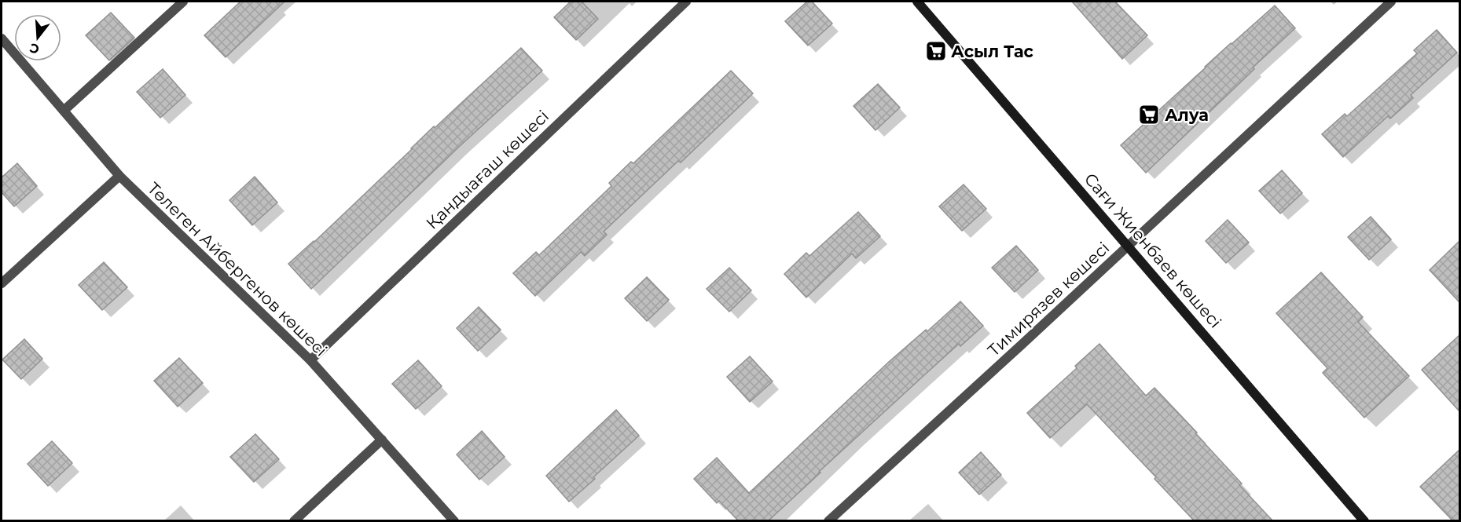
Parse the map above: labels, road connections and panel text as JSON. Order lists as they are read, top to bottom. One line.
{"streets":{"main road":["Сағи Жиенбаев көшесі"],"street":["Қандыағаш көшесі","Төлеген Айбергенов көшесі","Тимирязев көшесі"]},"crossings":[["Қандыағаш көшесі","Төлеген Айбергенов көшесі"],["Сағи Жиенбаев көшесі","Тимирязев көшесі"]],"places":{"supermarket":["Асыл Тас","Алуа"]},"north":"bottom"}
